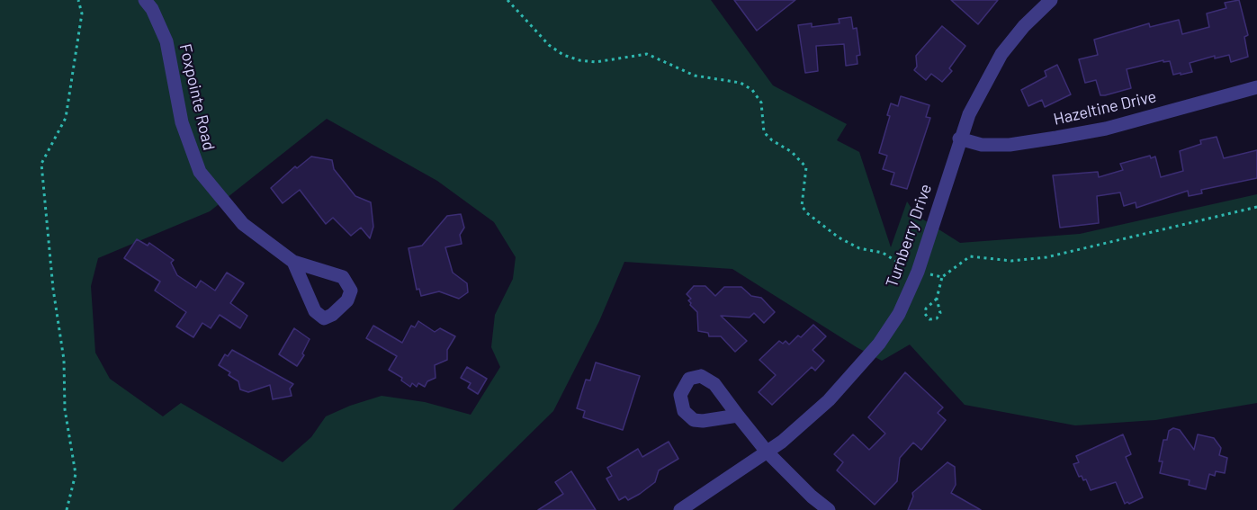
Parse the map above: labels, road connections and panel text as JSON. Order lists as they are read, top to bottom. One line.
{"streets":{"street":["Foxpointe Road","Hazeltine Drive","Turnberry Drive"]},"crossings":[["Hazeltine Drive","Turnberry Drive"]]}
